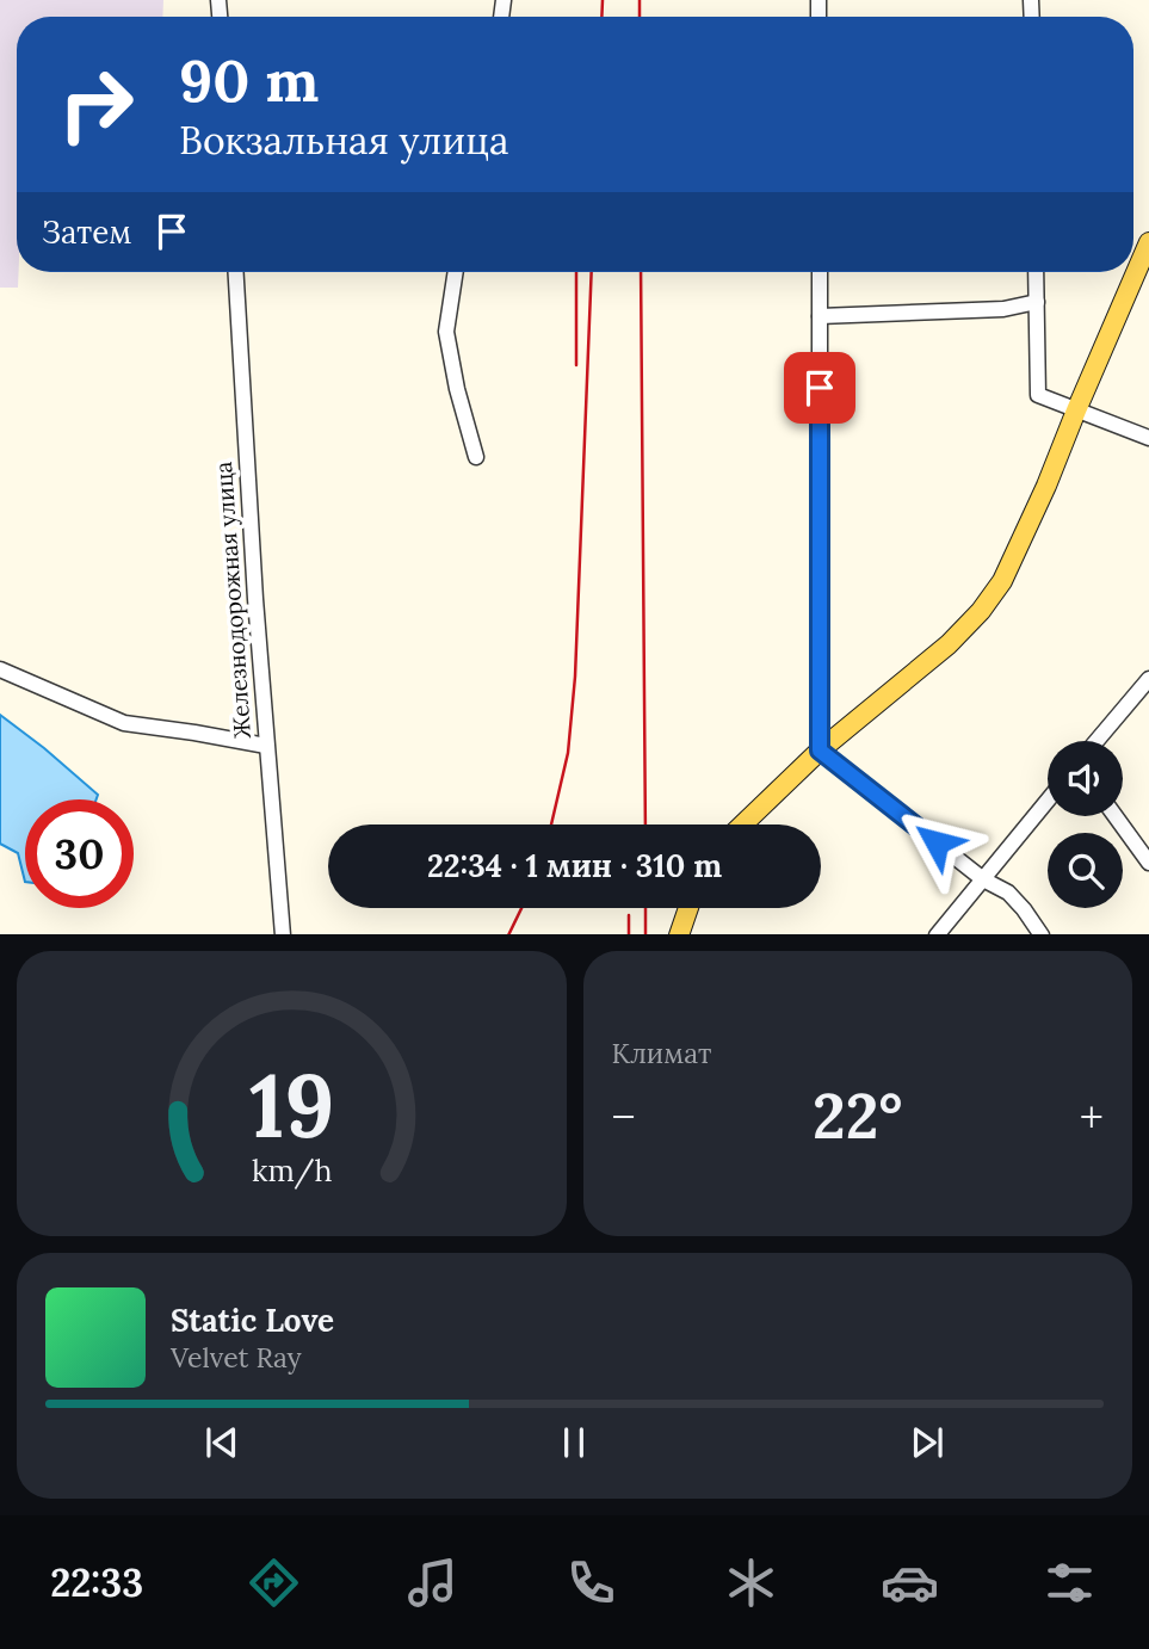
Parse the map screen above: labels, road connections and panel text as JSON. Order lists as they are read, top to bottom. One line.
{"streets":{"street":["Железнодорожная улица"]},"page":{"turn":["90 m","Вокзальная улица"],"then":"Затем","limit":"30","trip":"22:34 · 1 мин · 310 m","tile":"Климат","heat":["−","22°","+"],"song":["Static Love","Velvet Ray"],"tabs":"22:33","gauge":["19","km/h"]}}
